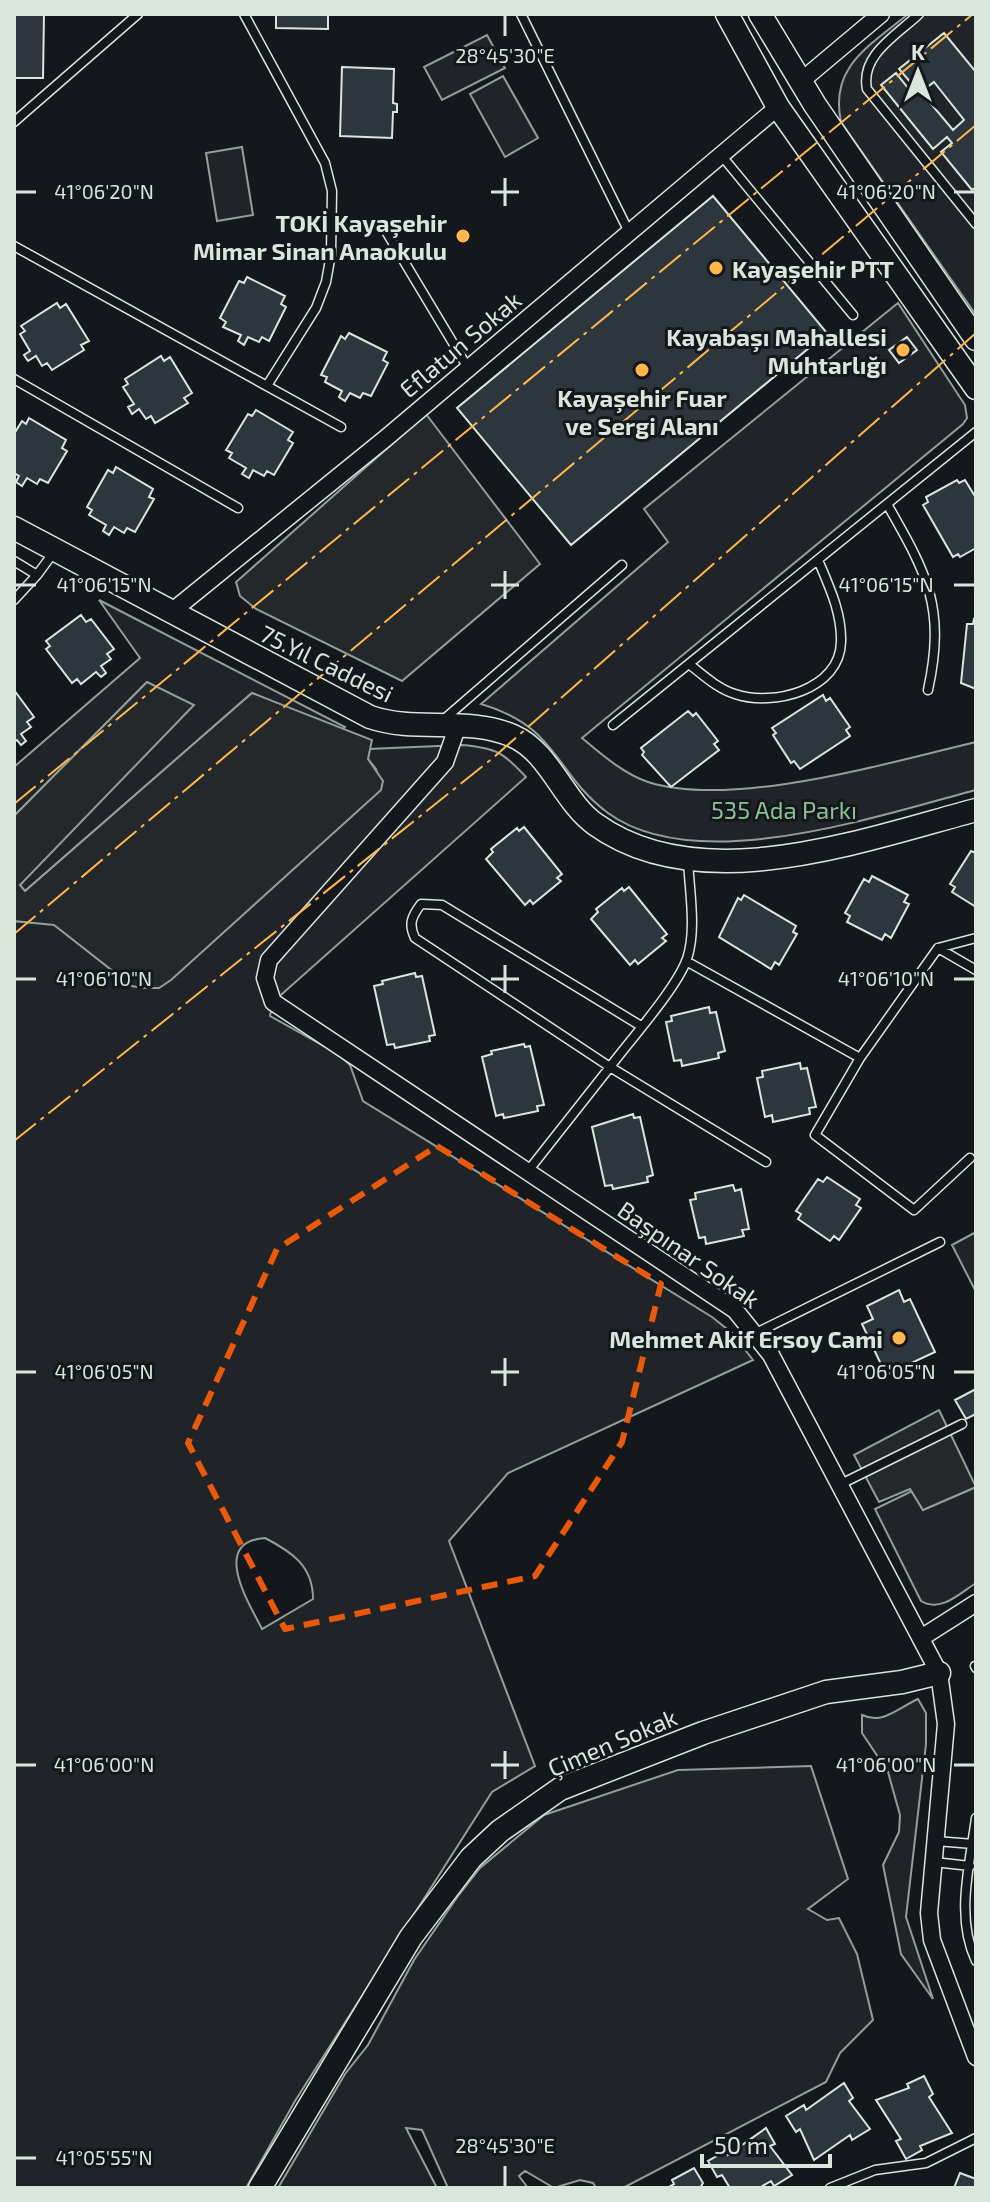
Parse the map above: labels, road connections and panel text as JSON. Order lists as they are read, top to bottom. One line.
{"streets":{"street":["Eflatun Sokak","75.Yıl Caddesi","Başpınar Sokak","Çimen Sokak"]},"crossings":[["Eflatun Sokak","75.Yıl Caddesi"],["75.Yıl Caddesi","Başpınar Sokak"],["Başpınar Sokak","Çimen Sokak"]],"parks":["535 Ada Parkı"],"places":["TOKİ Kayaşehir Mimar Sinan Anaokulu","Kayaşehir PTT","Kayabaşı Mahallesi Muhtarlığı","Kayaşehir Fuar ve Sergi Alanı","Mehmet Akif Ersoy Cami"],"scale_bar":"50 m","north":"top","coordinates":["28°45'30\"E","41°06'20\"N","41°06'15\"N","41°06'10\"N","41°06'05\"N","41°06'00\"N","41°05'55\"N"]}
